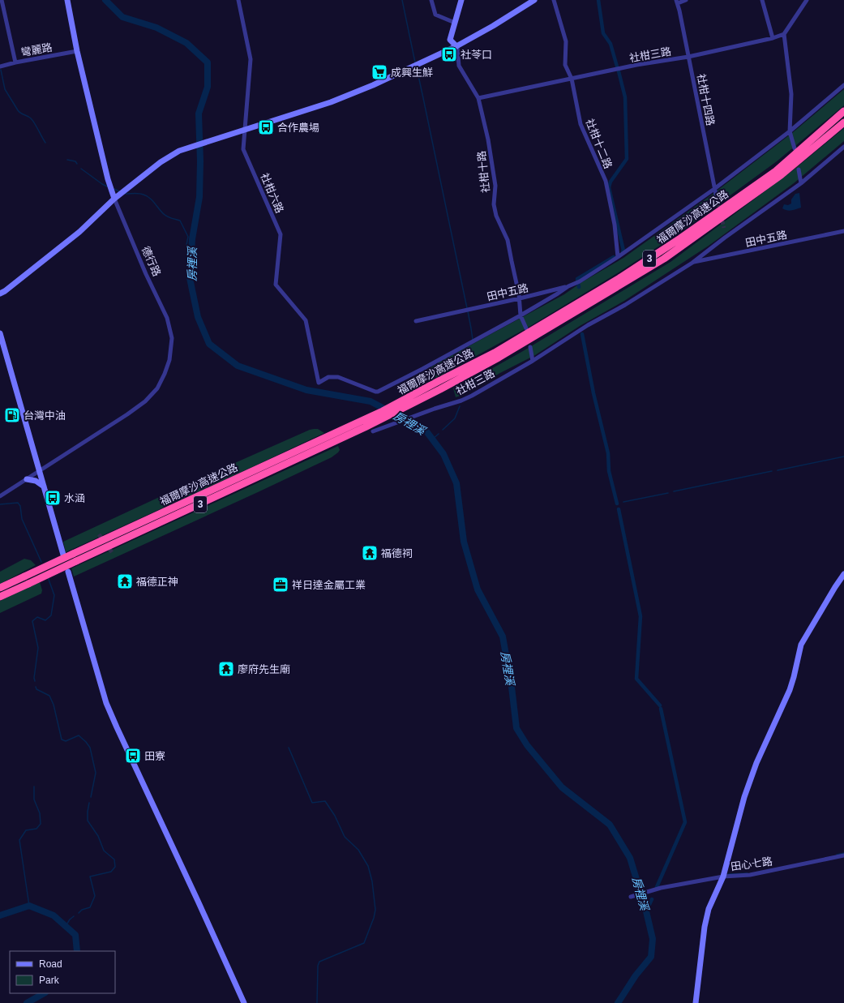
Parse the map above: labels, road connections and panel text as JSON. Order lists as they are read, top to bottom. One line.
{"streets":{"highway":["福爾摩沙高速公路","3"],"main road":["德行路"],"street":["彎麗路","社柑三路","社柑十四路","社柑十二路","社柑十路","社柑六路","田中五路","田心七路"]},"crossings":[["彎麗路","德行路"],["社柑三路","社柑十四路"],["社柑三路","社柑十二路"],["社柑三路","社柑十路"],["社柑三路","田中五路"],["社柑十路","社柑六路"],["社柑十路","田中五路"]],"water":["房裡溪"],"places":{"bus stop":["社苓口","合作農場","水涵","田寮"],"supermarket":["成興生鮮"],"fuel station":["台灣中油"],"temple":["福德祠","福德正神","廖府先生廟"],"office":["祥日達金屬工業"]},"legend":["Road","Park"]}
